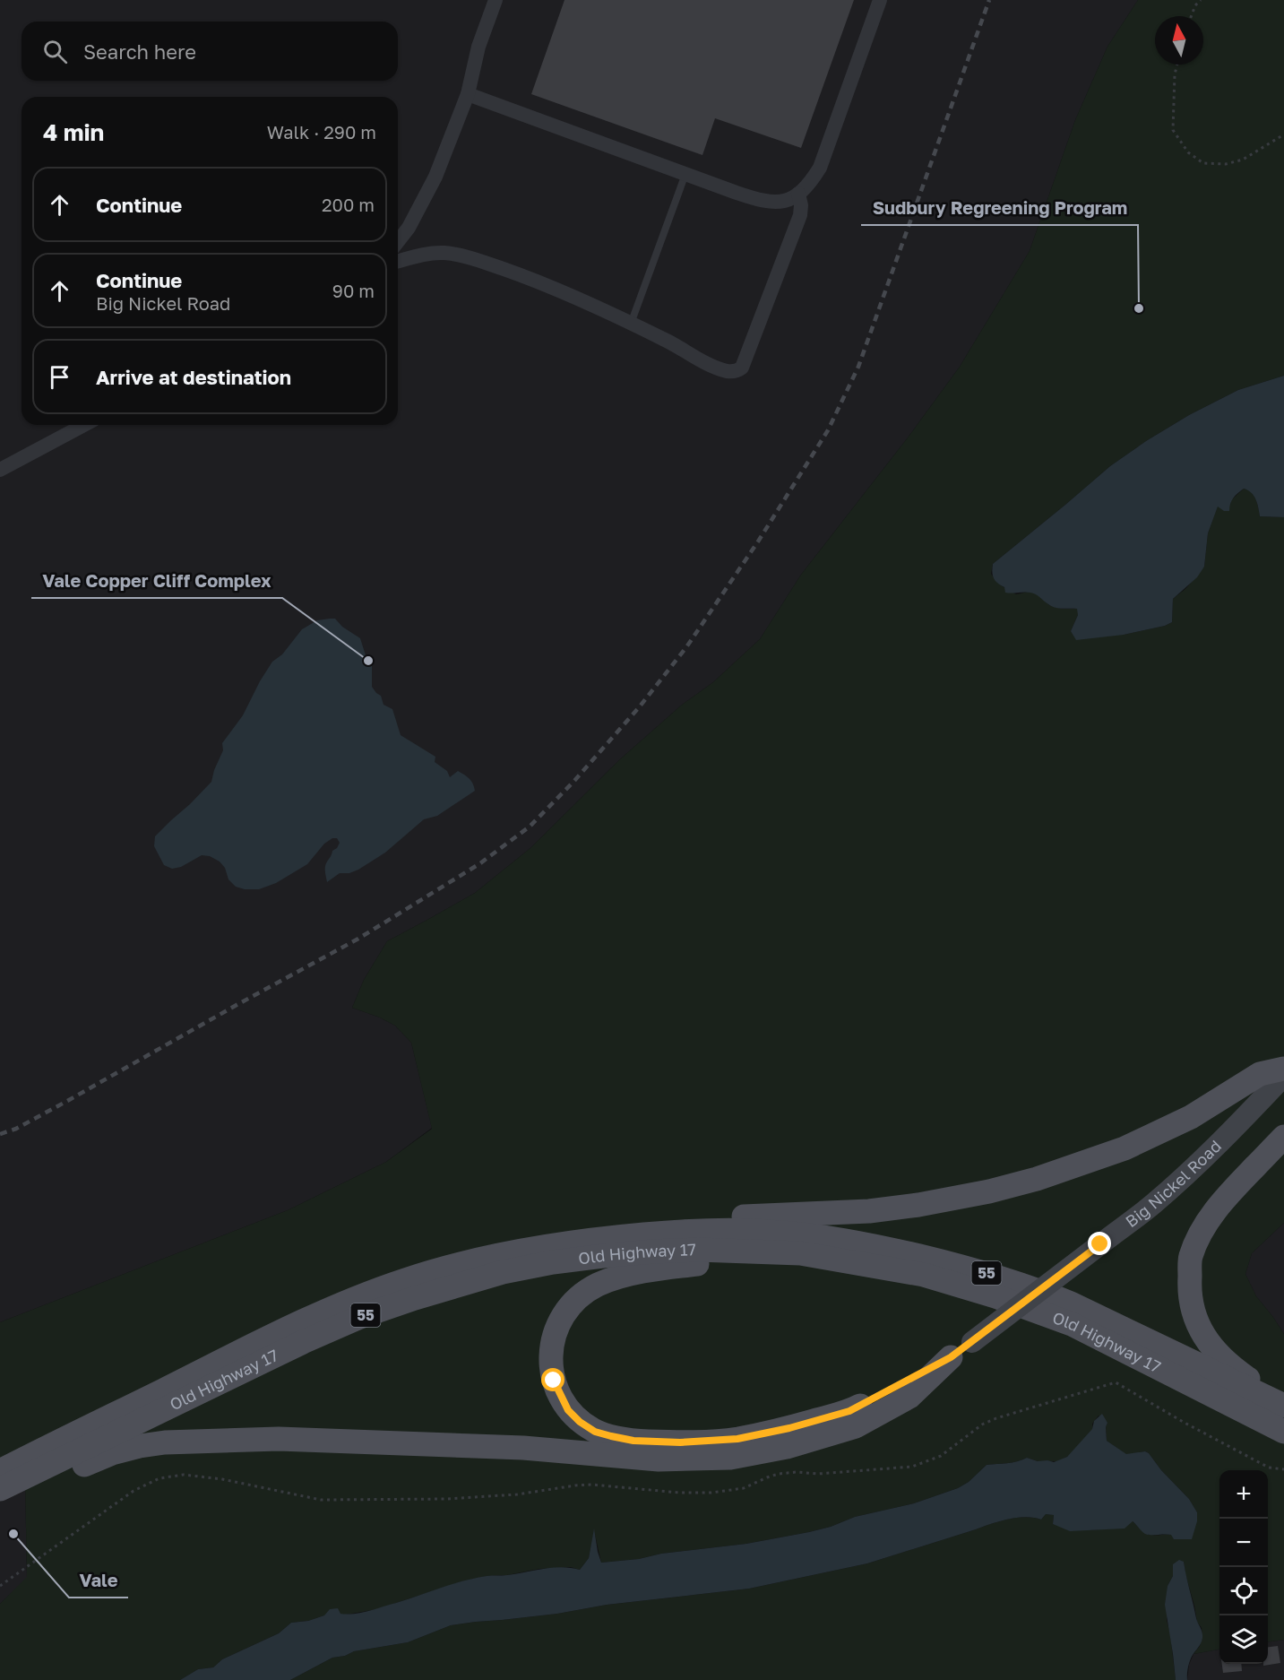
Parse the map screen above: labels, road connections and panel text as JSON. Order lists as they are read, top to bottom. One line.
{"streets":{"main road":["Big Nickel Road","Old Highway 17","55"]},"places":["Sudbury Regreening Program","Vale Copper Cliff Complex","Vale"],"north":"top","page":{"search":"Search here","heading":["4 min","Walk · 290 m"],"list":[["Continue","200 m"],["Continue","Big Nickel Road","90 m"],"Arrive at destination"],"map_buttons":["+","−"]}}
